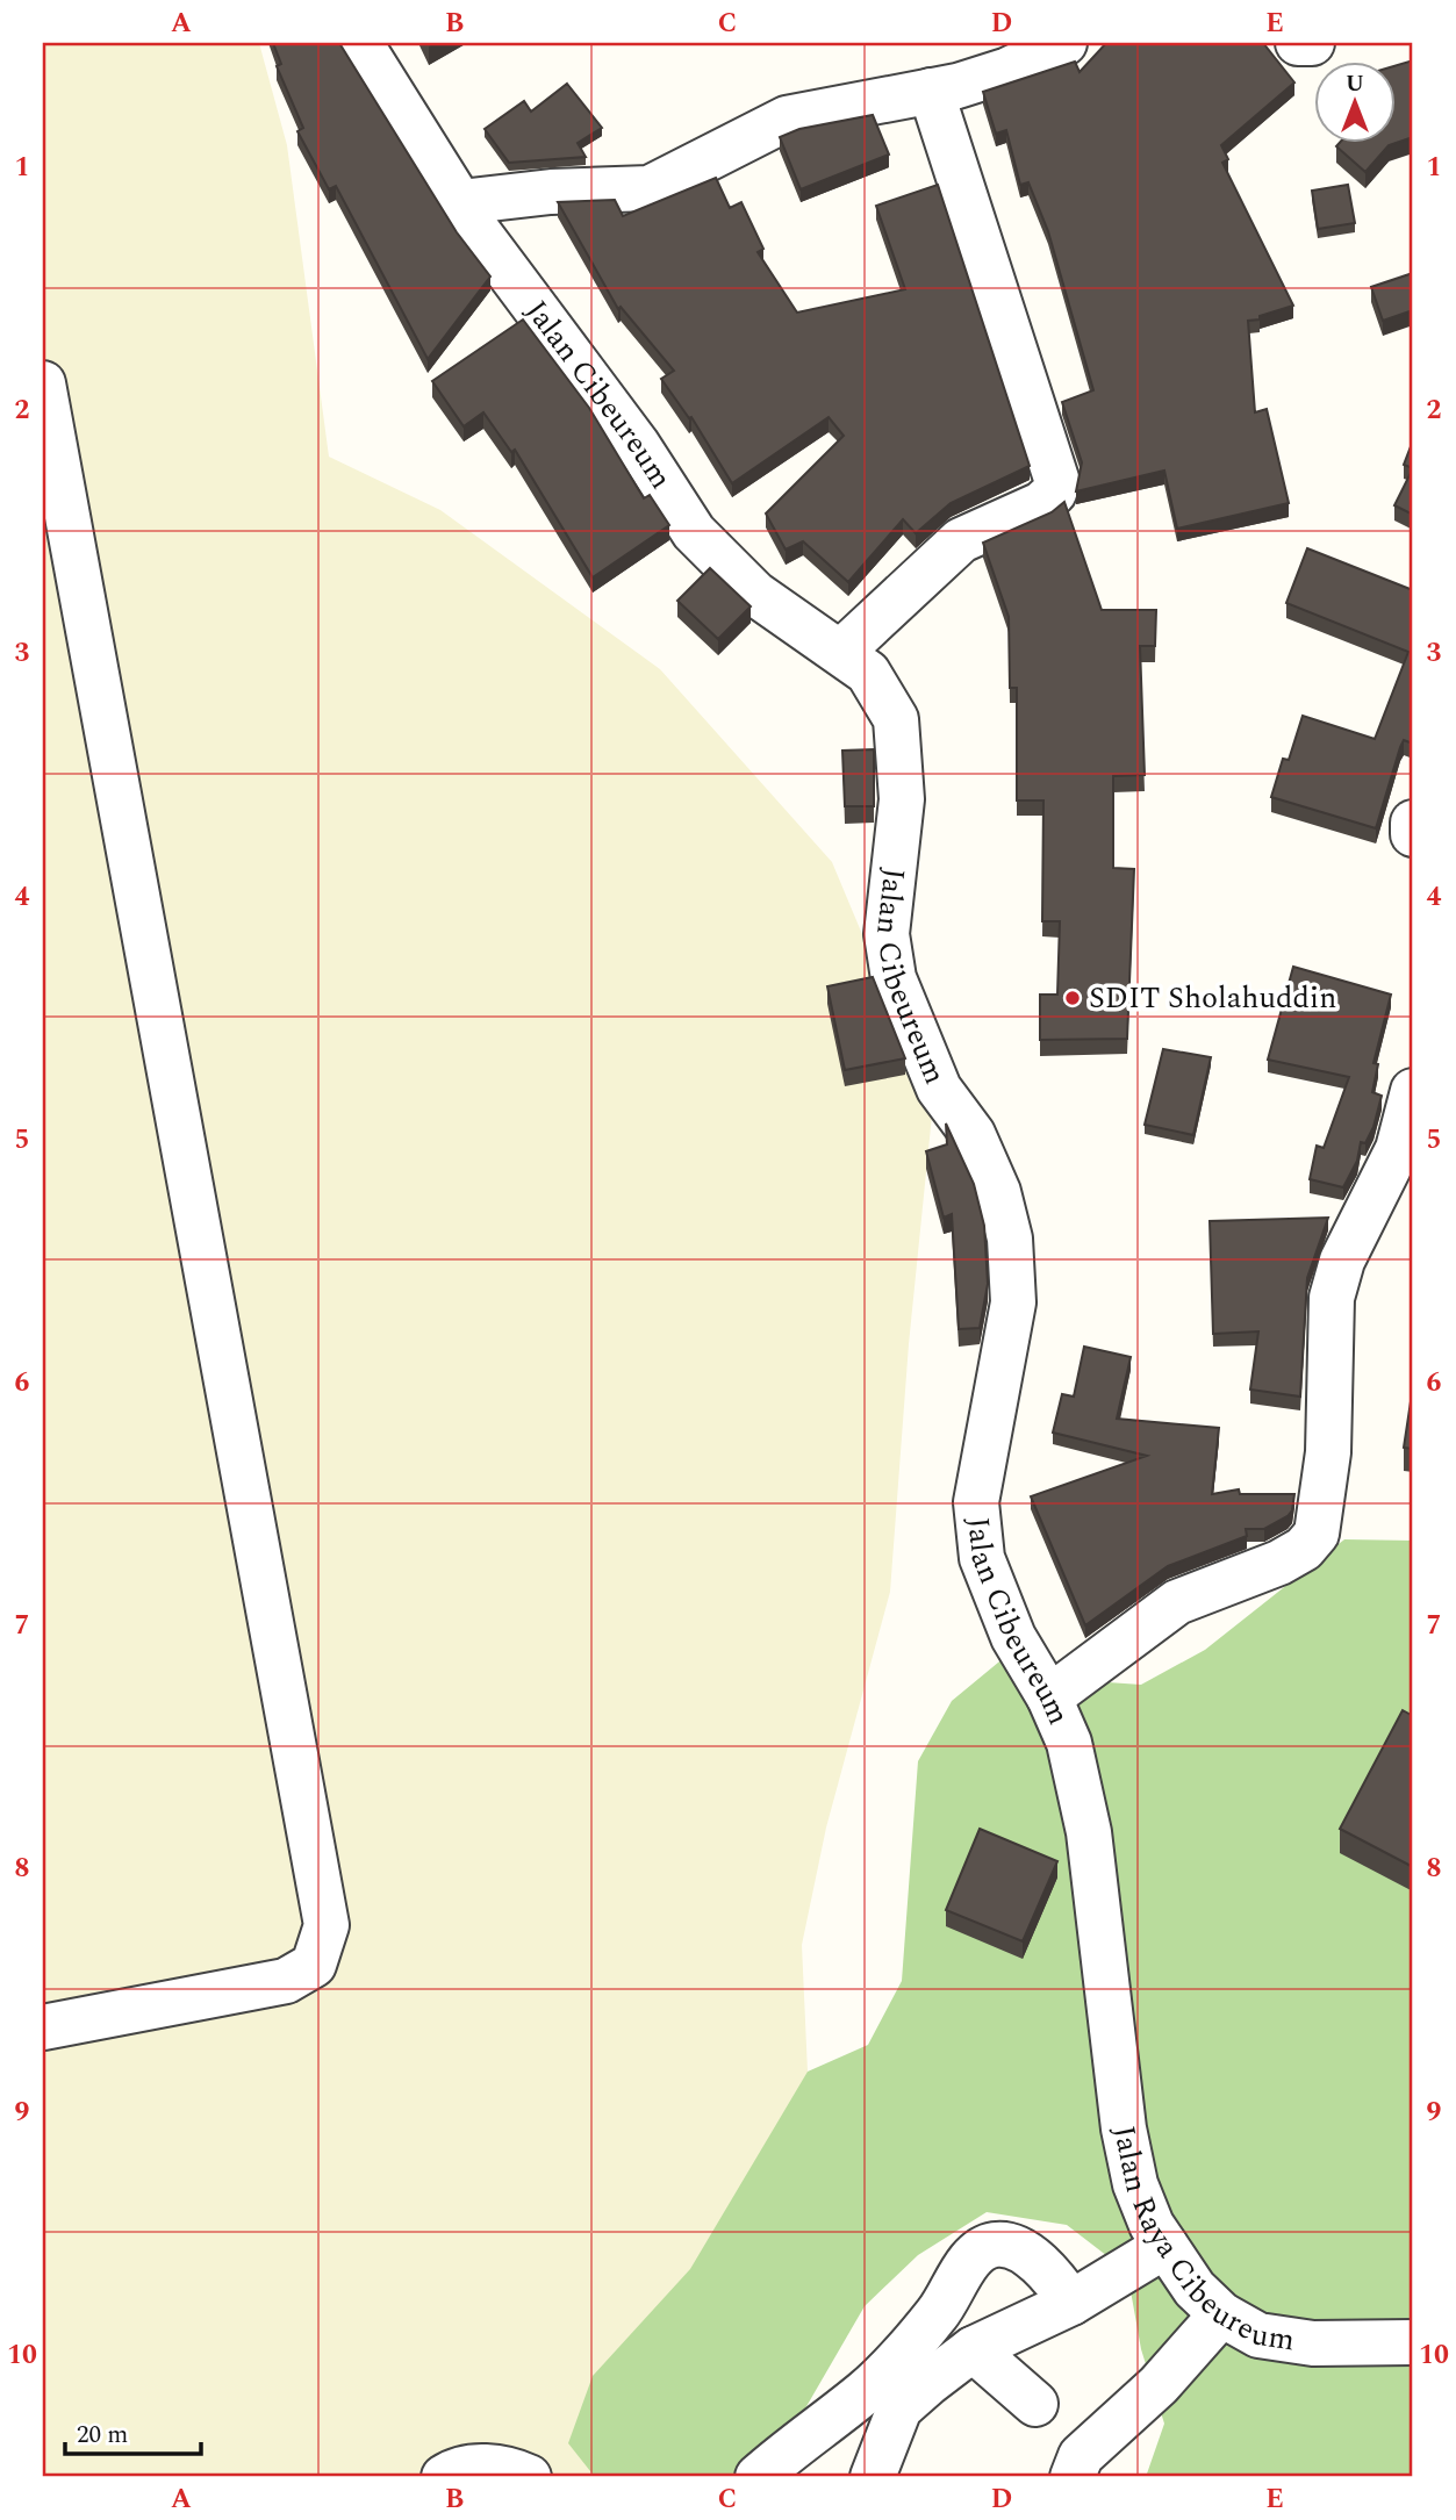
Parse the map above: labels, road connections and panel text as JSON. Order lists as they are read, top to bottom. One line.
{"streets":{"street":["Jalan Cibeureum","Jalan Raya Cibeureum"]},"crossings":[["Jalan Cibeureum","Jalan Raya Cibeureum"]],"places":["SDIT Sholahuddin"],"scale_bar":"20 m","north":"top","grid":{"columns":["A","B","C","D","E"],"rows":["1","2","3","4","5","6","7","8","9","10"]}}
